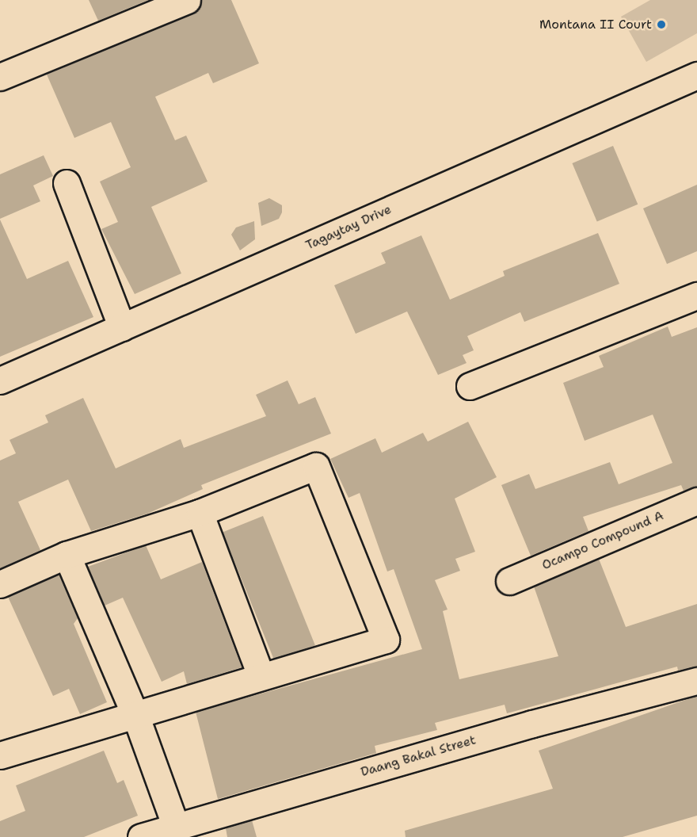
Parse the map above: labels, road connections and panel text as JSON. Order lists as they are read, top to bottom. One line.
{"streets":{"street":["Tagaytay Drive","Ocampo Compound A","Daang Bakal Street"]},"places":["Montana II Court"]}
